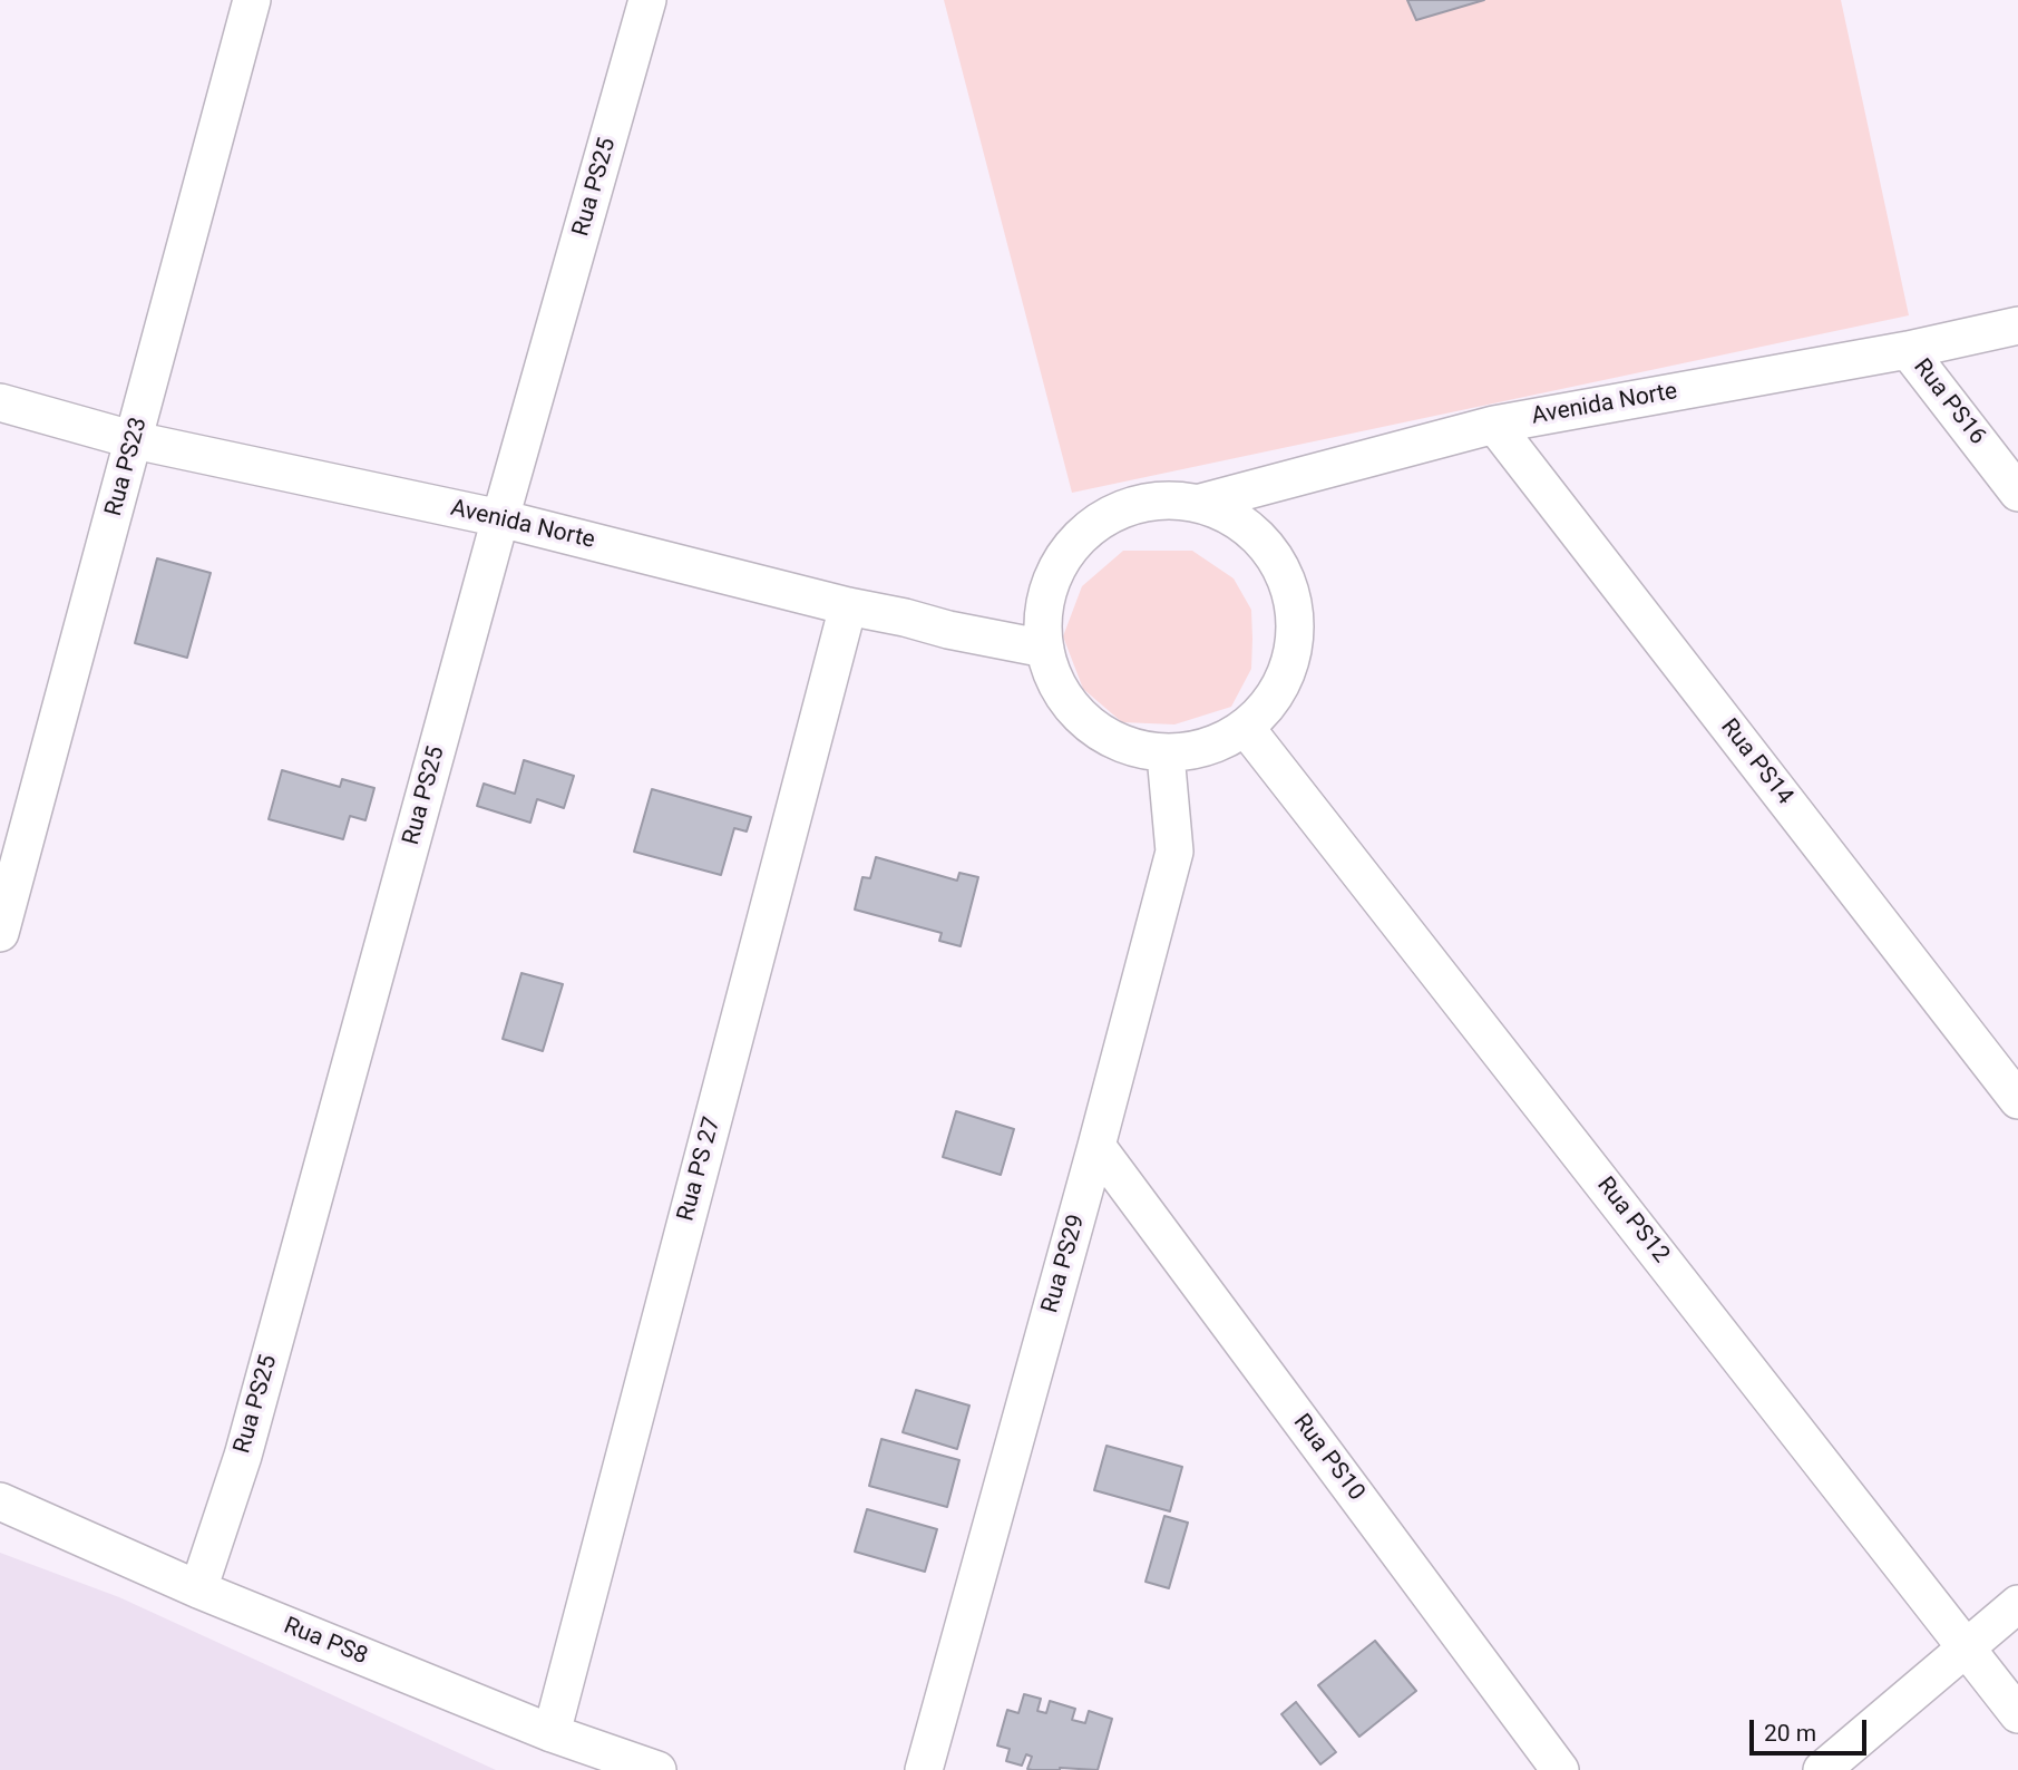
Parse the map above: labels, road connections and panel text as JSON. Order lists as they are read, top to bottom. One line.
{"streets":{"street":["Rua PS25","Rua PS16","Avenida Norte","Rua PS23","Rua PS14","Rua PS 27","Rua PS12","Rua PS29","Rua PS10","Rua PS8"]},"crossings":[["Rua PS25","Avenida Norte"],["Rua PS25","Rua PS8"],["Rua PS16","Avenida Norte"],["Avenida Norte","Rua PS23"],["Avenida Norte","Rua PS14"],["Avenida Norte","Rua PS 27"],["Avenida Norte","Rua PS12"],["Avenida Norte","Rua PS29"],["Rua PS 27","Rua PS8"],["Rua PS12","Rua PS29"],["Rua PS29","Rua PS10"]],"scale_bar":"20 m"}
